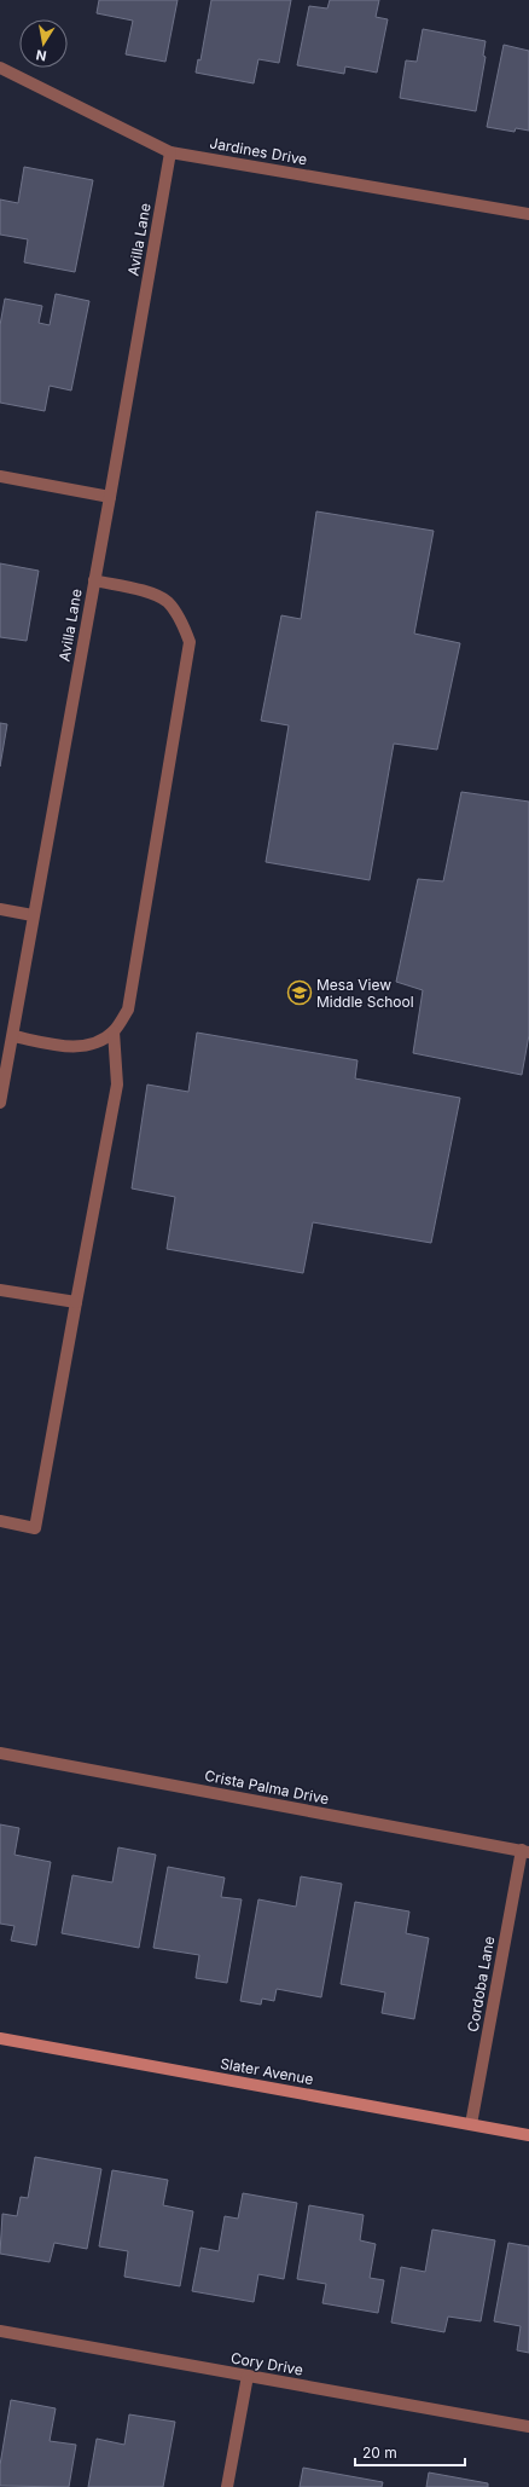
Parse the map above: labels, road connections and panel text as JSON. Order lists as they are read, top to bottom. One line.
{"streets":{"street":["Jardines Drive","Avilla Lane","Crista Palma Drive","Cordoba Lane","Slater Avenue","Cory Drive"]},"crossings":[["Jardines Drive","Avilla Lane"],["Crista Palma Drive","Cordoba Lane"],["Cordoba Lane","Slater Avenue"]],"places":{"school or university":["Mesa View Middle School"]},"scale_bar":"20 m","north":"bottom"}
